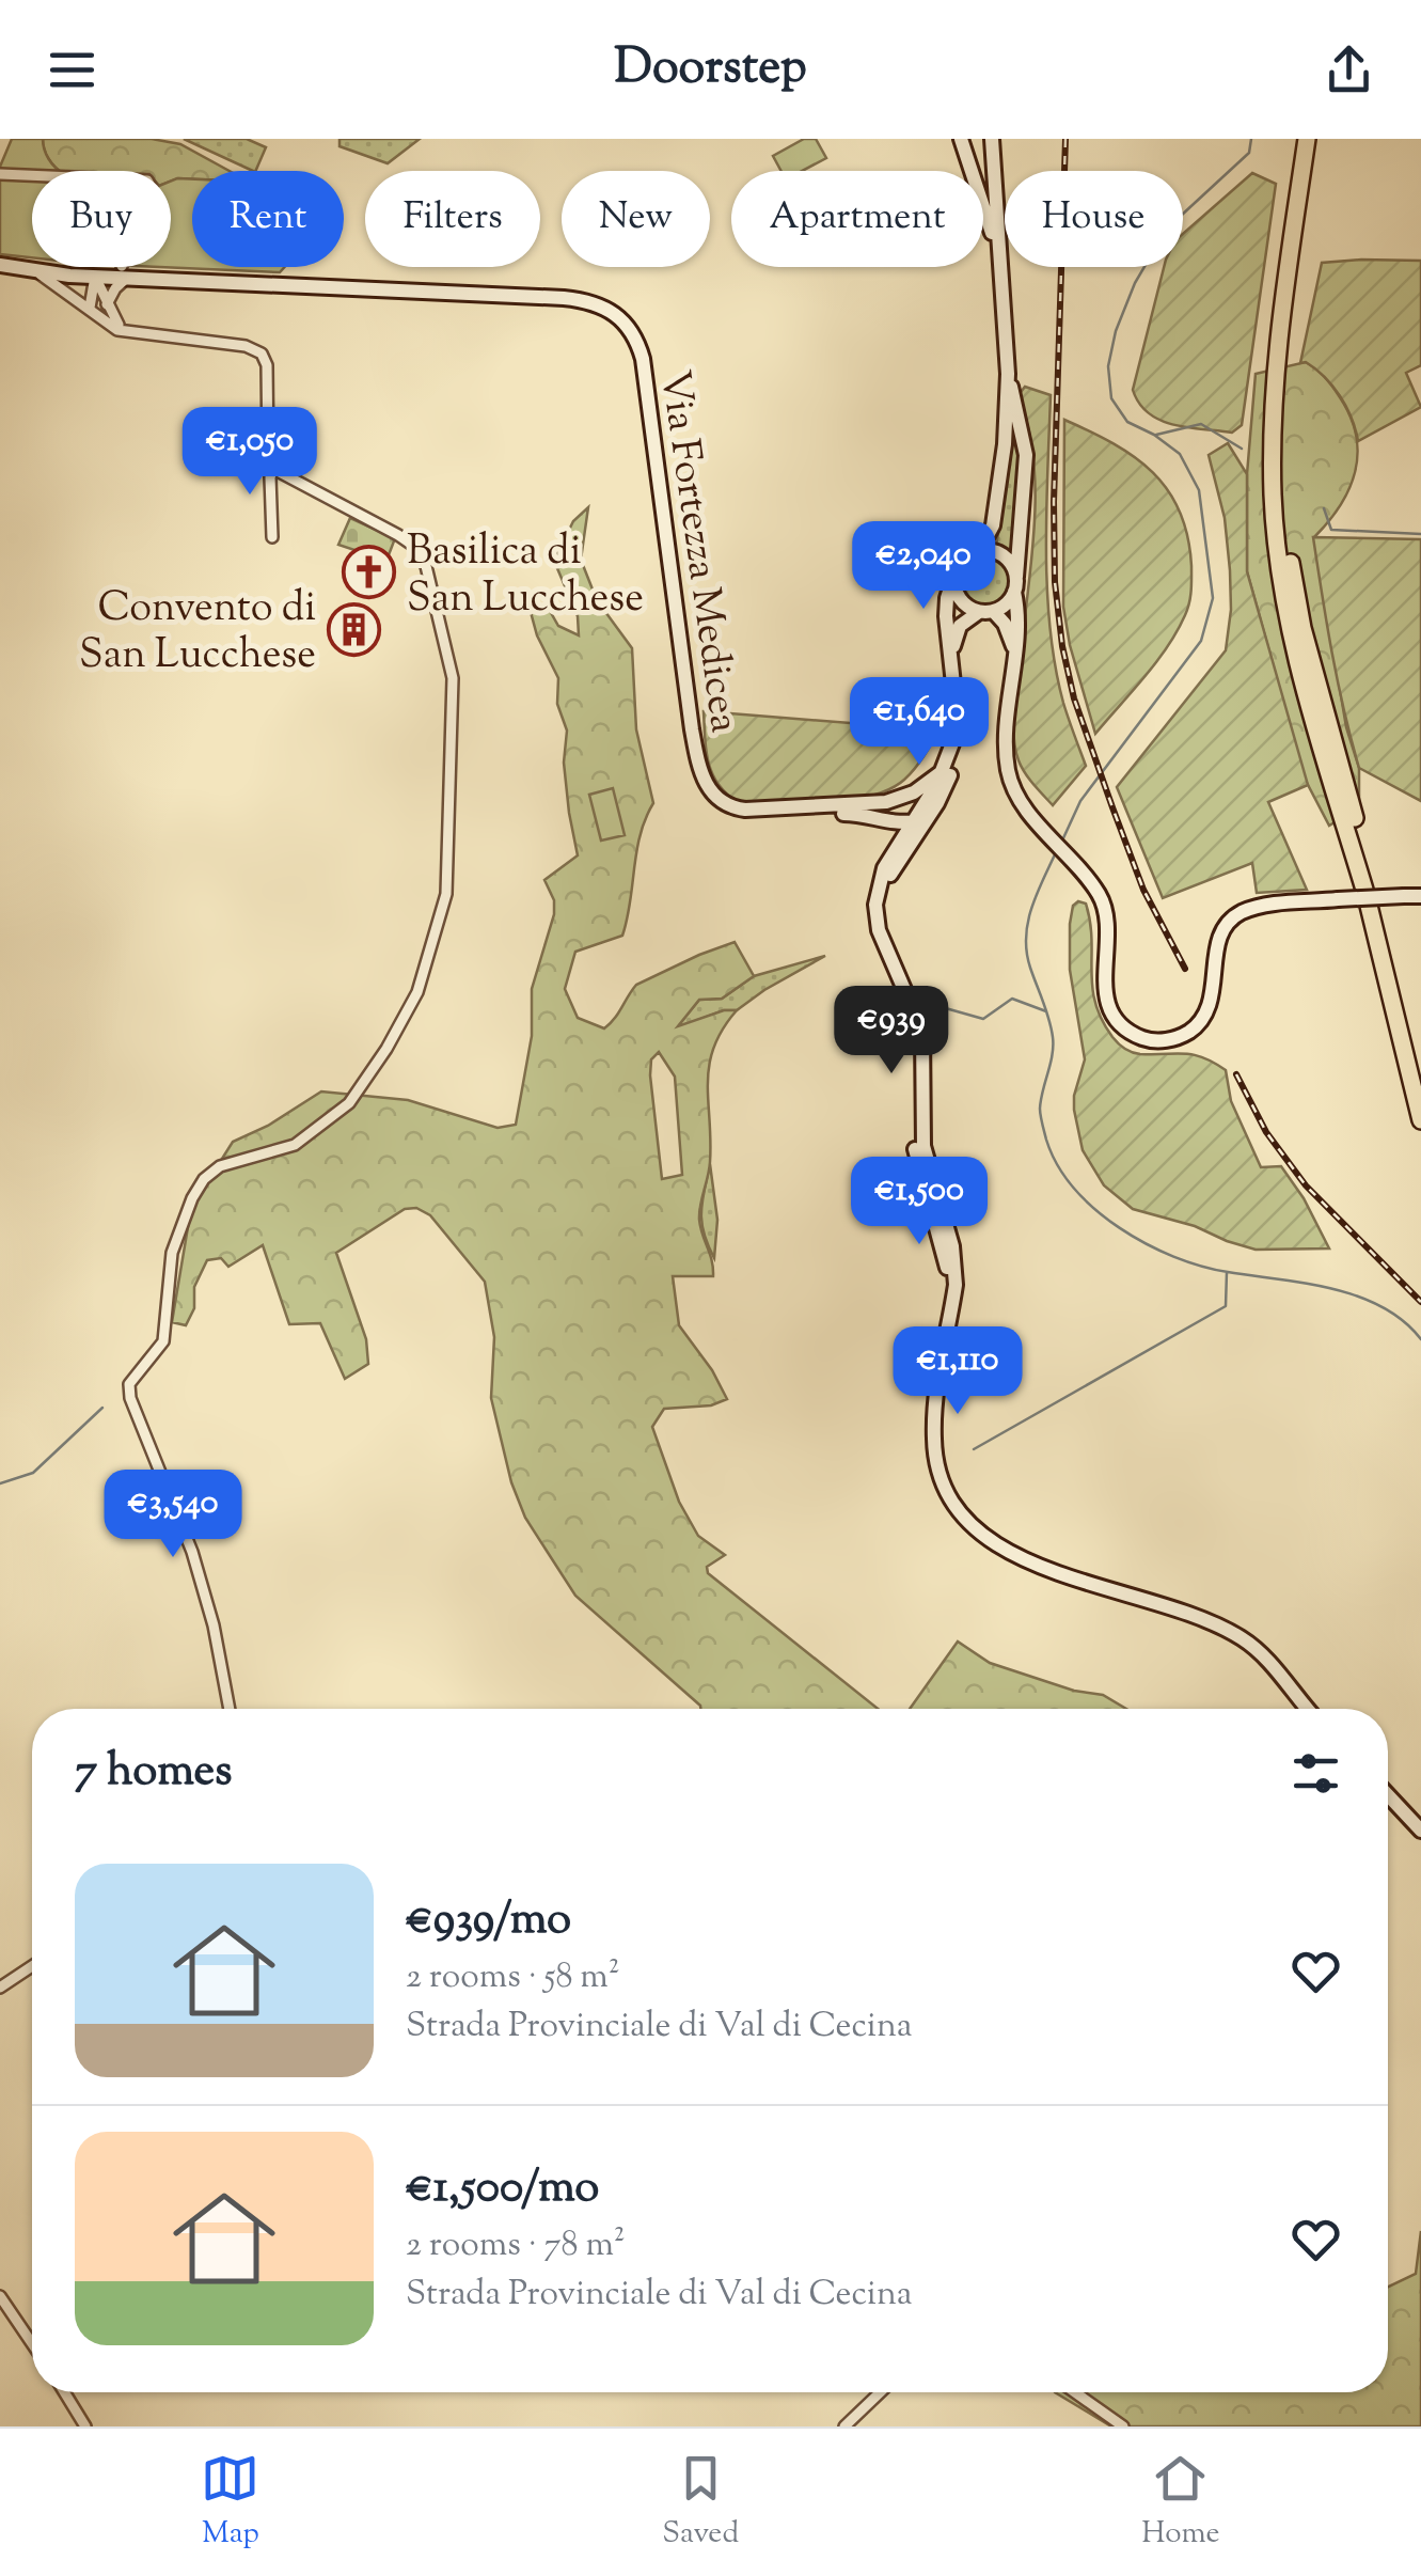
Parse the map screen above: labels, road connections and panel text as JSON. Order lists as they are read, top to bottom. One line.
{"streets":{"main road":["Via Fortezza Medicea"]},"places":{"church":["Basilica di San Lucchese"],"building":["Convento di San Lucchese"]},"page":{"header":"Doorstep","chip":["Buy","Rent","Filters","New","Apartment","House"],"price":["€1,050","€2,040","€1,640","€939","€1,500","€1,110","€3,540"],"heading":"7 homes","list":[{"name":"€939/mo","note":"2 rooms · 58 m² · Strada Provinciale di Val di Cecina"},{"name":"€1,500/mo","note":"2 rooms · 78 m² · Strada Provinciale di Val di Cecina"}],"tabs":["Map","Saved","Home"]}}
